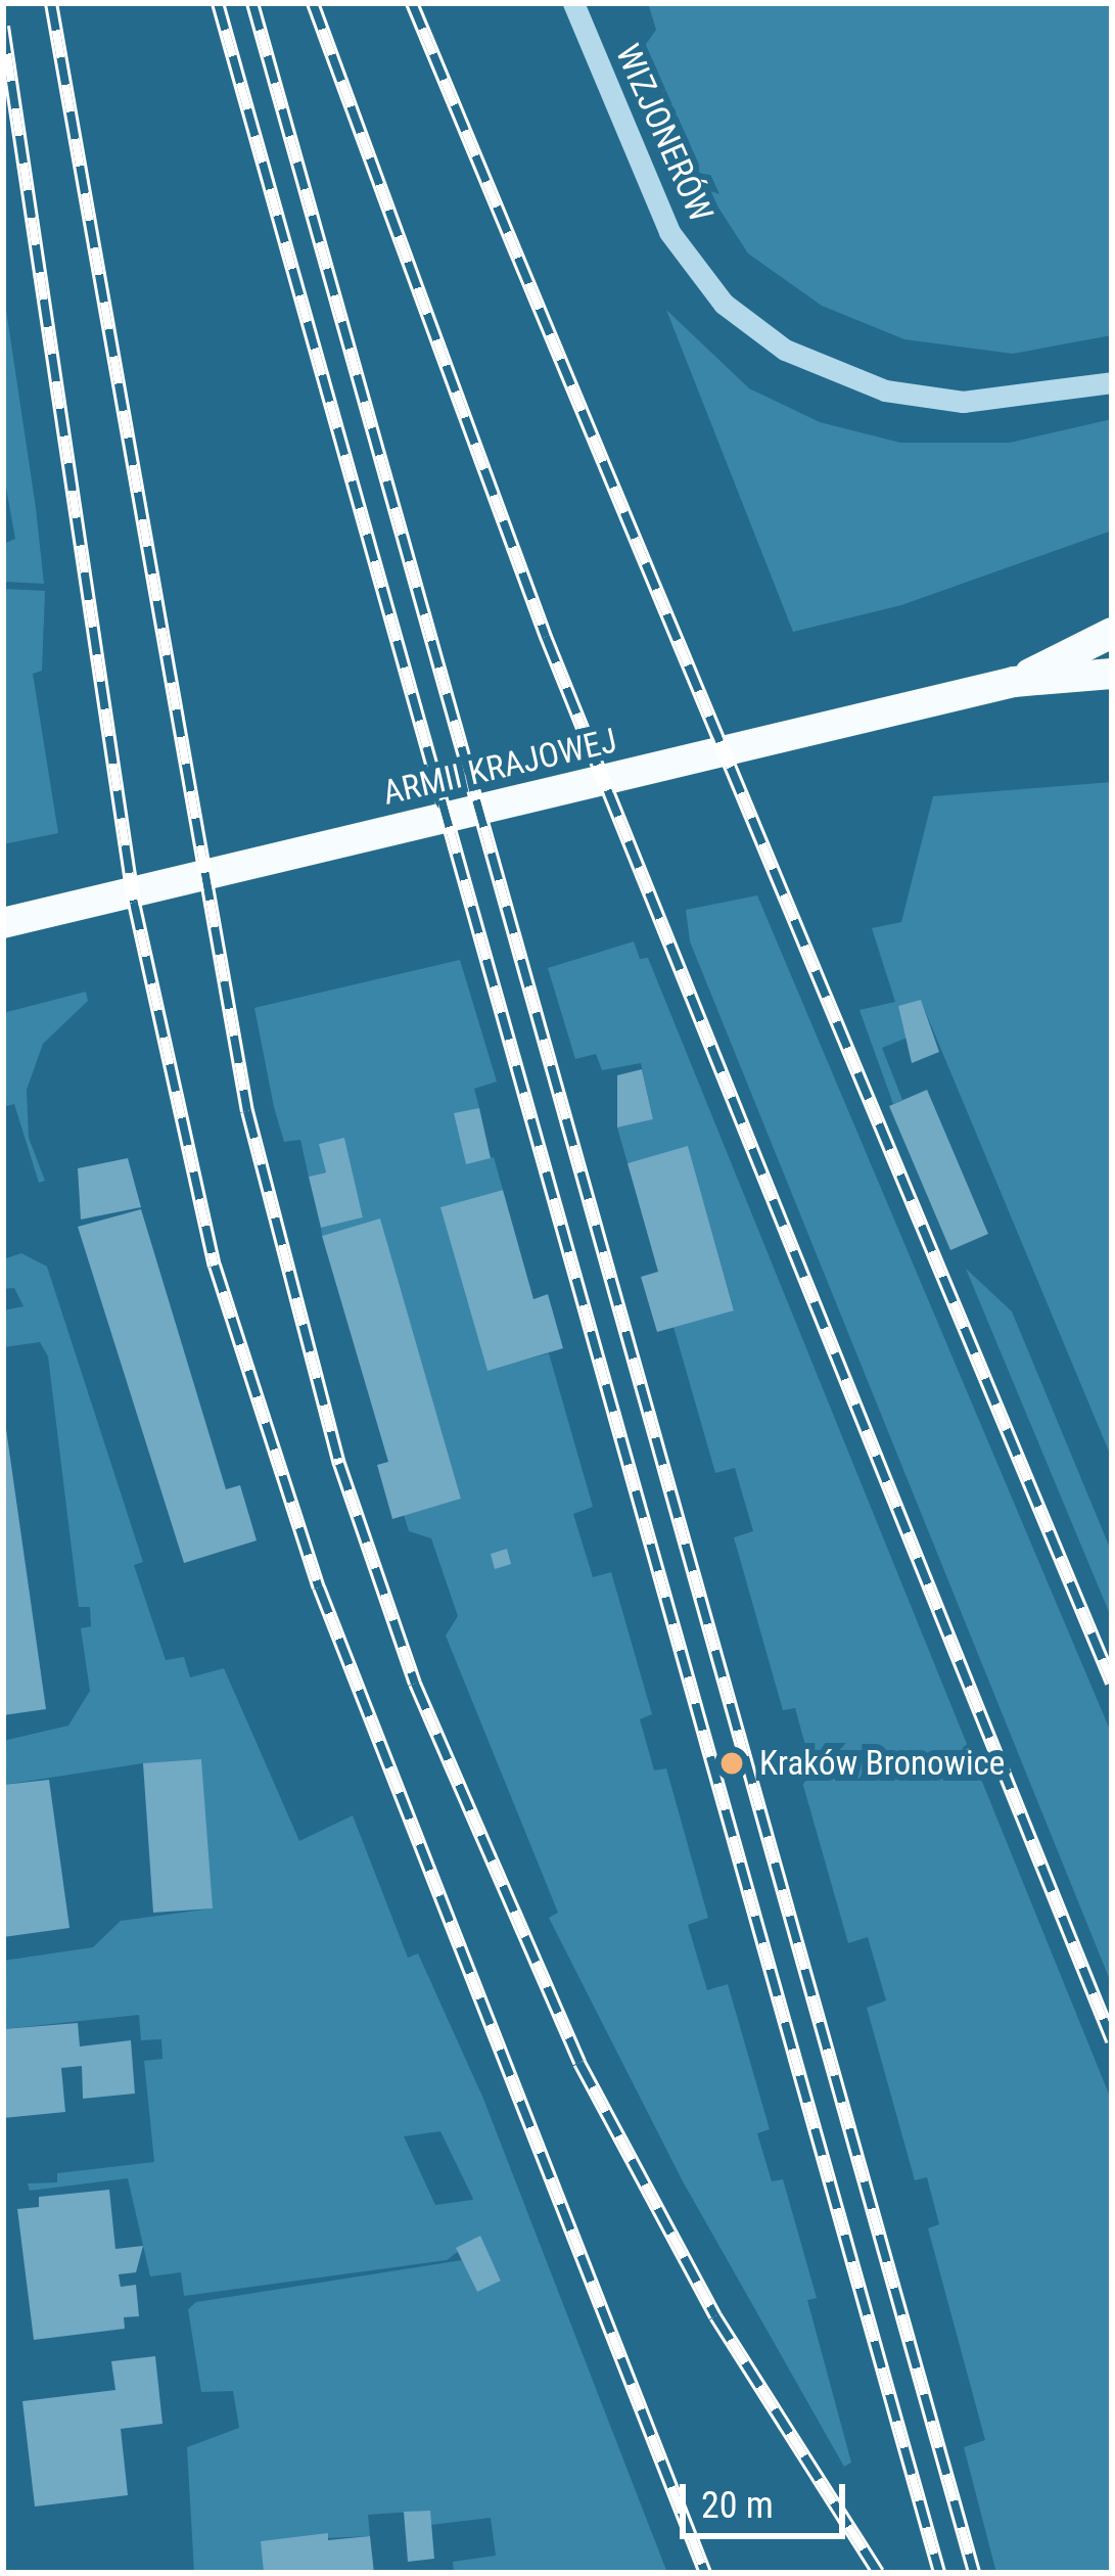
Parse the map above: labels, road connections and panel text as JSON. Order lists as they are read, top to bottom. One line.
{"streets":{"main road":["ARMII KRAJOWEJ"],"street":["WIZJONERÓW"]},"places":["Kraków Bronowice"],"scale_bar":"20 m"}
